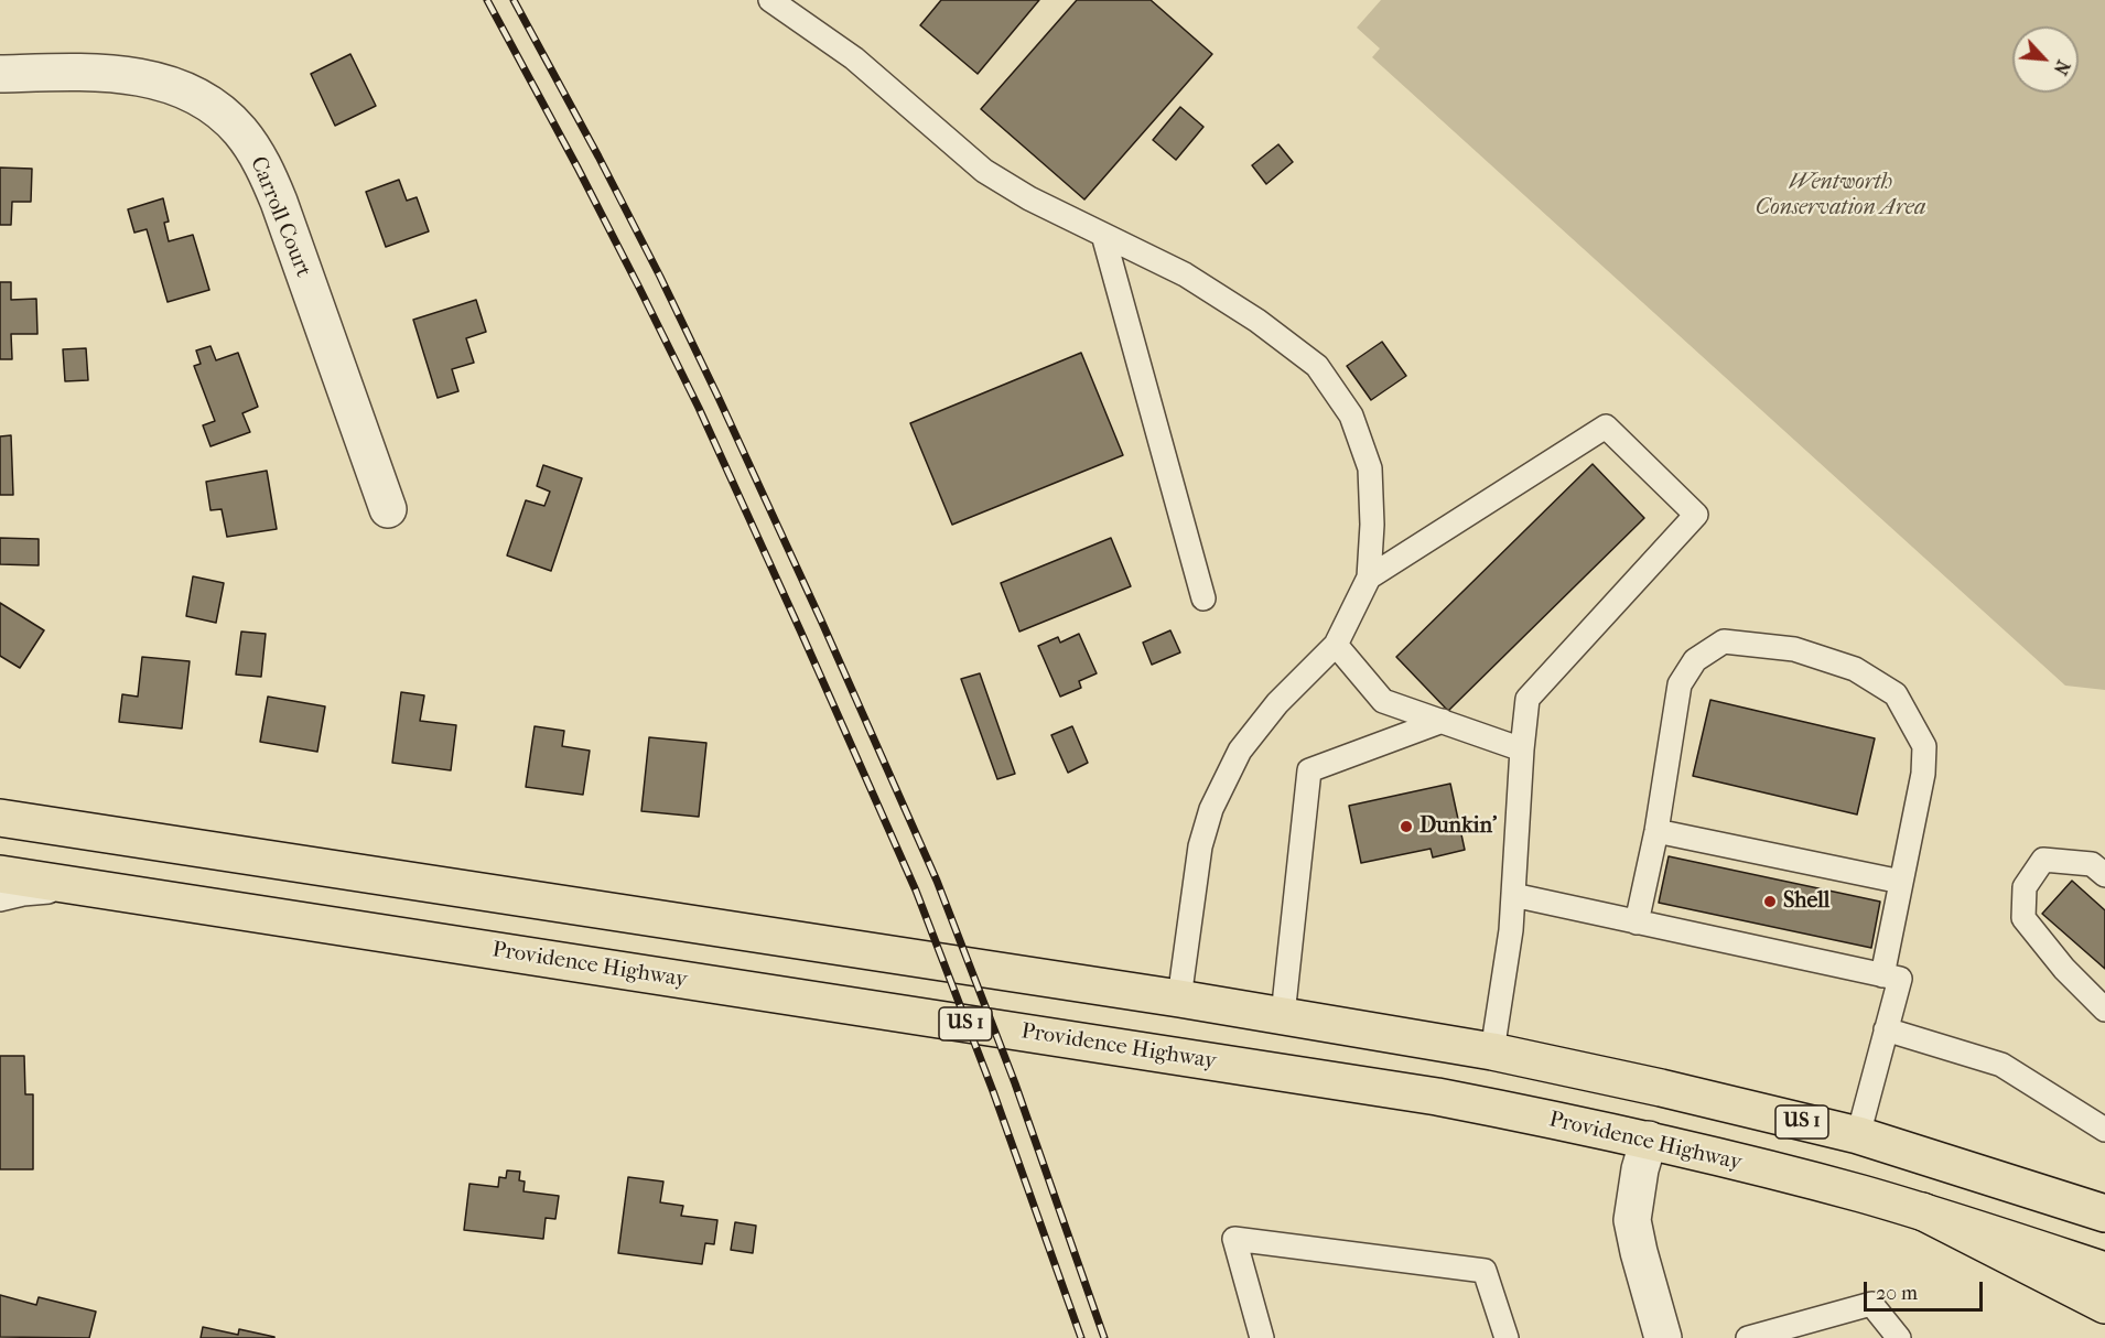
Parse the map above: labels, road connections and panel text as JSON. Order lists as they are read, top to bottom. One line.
{"streets":{"main road":["Providence Highway","US 1"],"street":["Carroll Court"]},"crossings":[["Providence Highway","US 1"]],"parks":["Wentworth Conservation Area"],"places":["Dunkin'","Shell"],"scale_bar":"20 m","north":"bottom right"}
